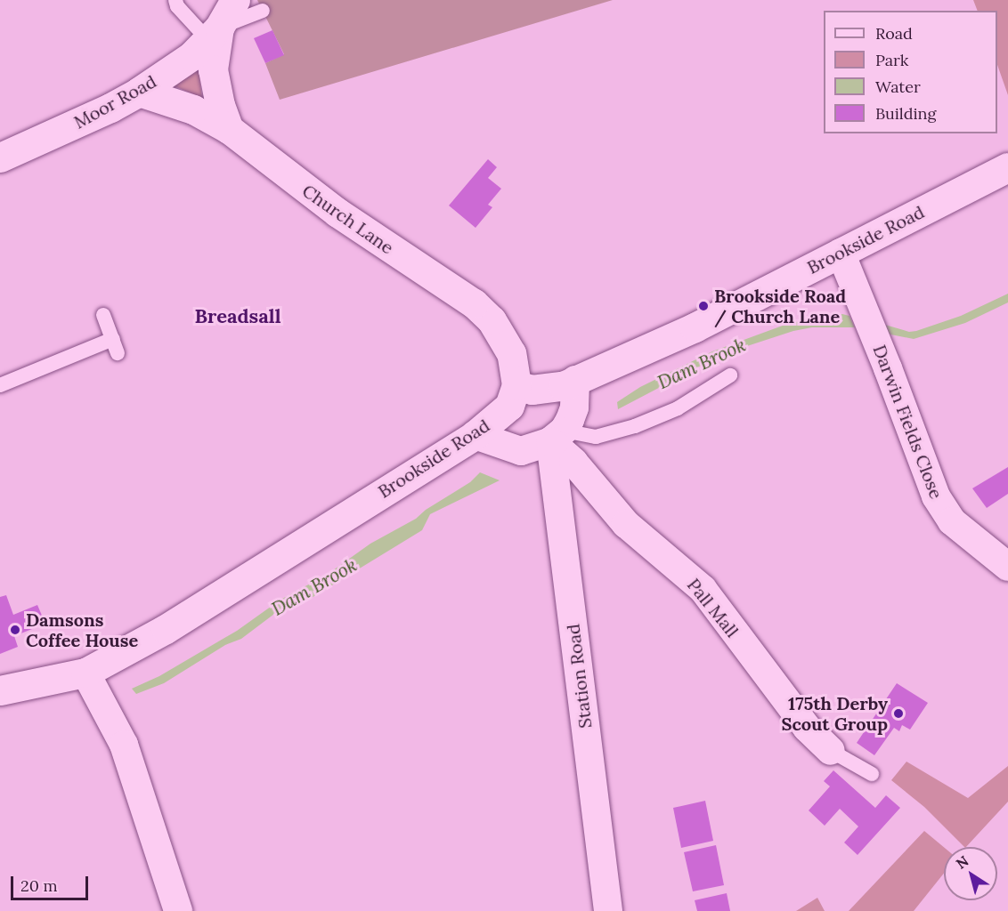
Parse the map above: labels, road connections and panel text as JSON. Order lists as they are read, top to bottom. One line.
{"streets":{"street":["Moor Road","Church Lane","Brookside Road","Darwin Fields Close","Pall Mall","Station Road"]},"crossings":[["Moor Road","Church Lane"],["Church Lane","Brookside Road"],["Brookside Road","Darwin Fields Close"],["Pall Mall","Station Road"]],"districts":["Breadsall"],"water":["Dam Brook"],"places":["Brookside Road / Church Lane","Damsons Coffee House","175th Derby Scout Group"],"legend":["Road","Park","Water","Building"],"scale_bar":"20 m","north":"top left"}
